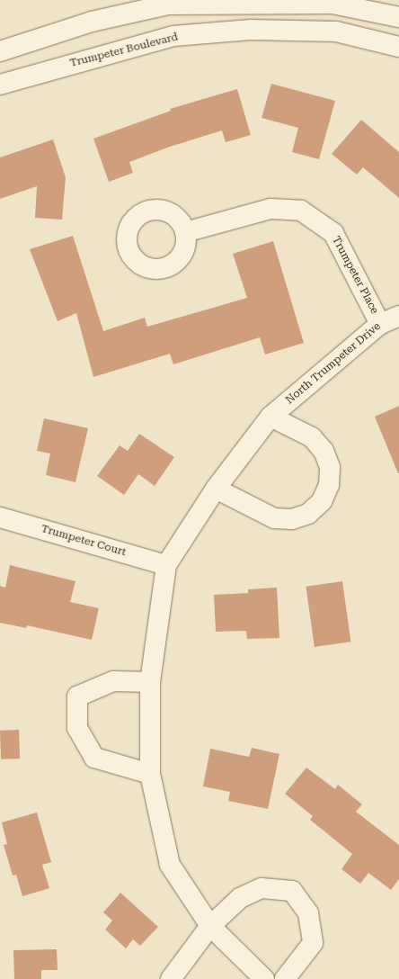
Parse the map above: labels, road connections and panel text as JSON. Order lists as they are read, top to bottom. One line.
{"streets":{"street":["Trumpeter Boulevard","Trumpeter Place","North Trumpeter Drive","Trumpeter Court"]},"crossings":[["Trumpeter Place","North Trumpeter Drive"],["North Trumpeter Drive","Trumpeter Court"]]}
